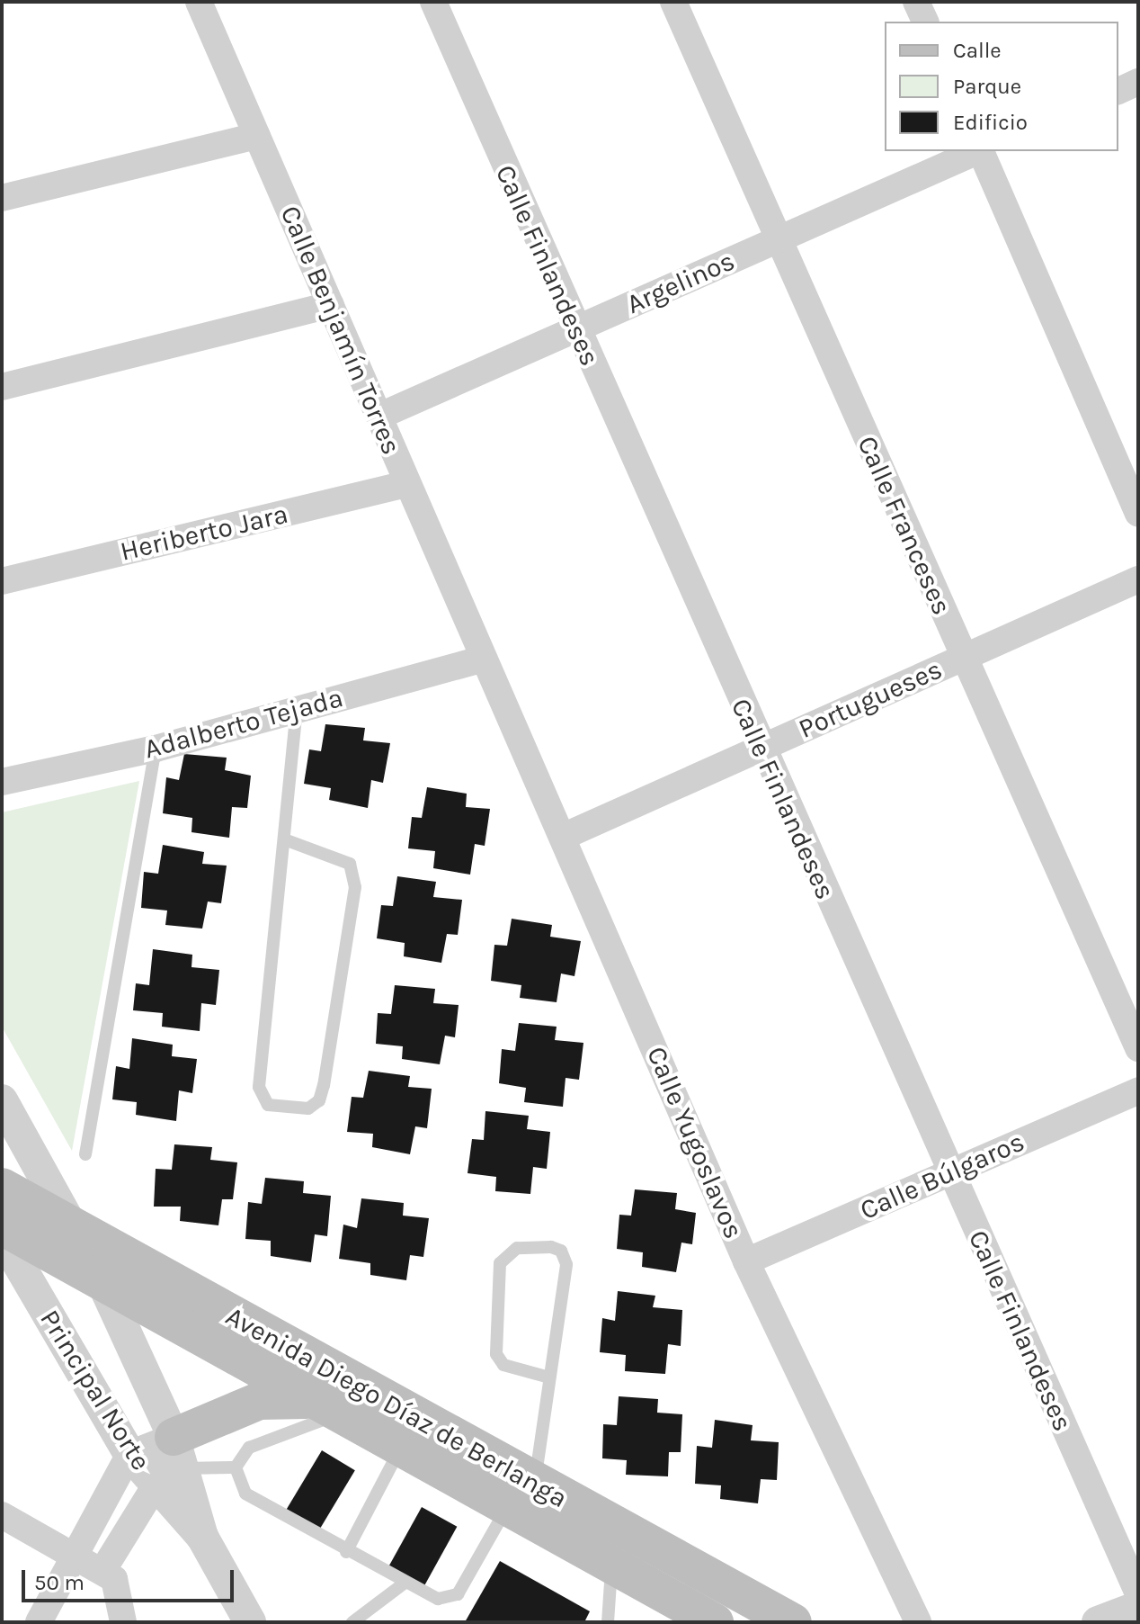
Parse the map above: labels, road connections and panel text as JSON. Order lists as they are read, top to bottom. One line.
{"streets":{"main road":["Avenida Diego Díaz de Berlanga"],"street":["Calle Finlandeses","Argelinos","Calle Benjamín Torres","Calle Franceses","Heriberto Jara","Portugueses","Adalberto Tejada","Calle Yugoslavos","Calle Búlgaros","Principal Norte"]},"crossings":[["Calle Finlandeses","Argelinos"],["Calle Finlandeses","Portugueses"],["Calle Finlandeses","Calle Búlgaros"],["Argelinos","Calle Benjamín Torres"],["Argelinos","Calle Franceses"],["Calle Benjamín Torres","Heriberto Jara"],["Calle Benjamín Torres","Adalberto Tejada"],["Calle Benjamín Torres","Calle Yugoslavos"],["Calle Franceses","Portugueses"],["Portugueses","Calle Yugoslavos"],["Adalberto Tejada","Calle Yugoslavos"],["Calle Yugoslavos","Calle Búlgaros"],["Principal Norte","Avenida Diego Díaz de Berlanga"]],"legend":["Calle","Parque","Edificio"],"scale_bar":"50 m"}
